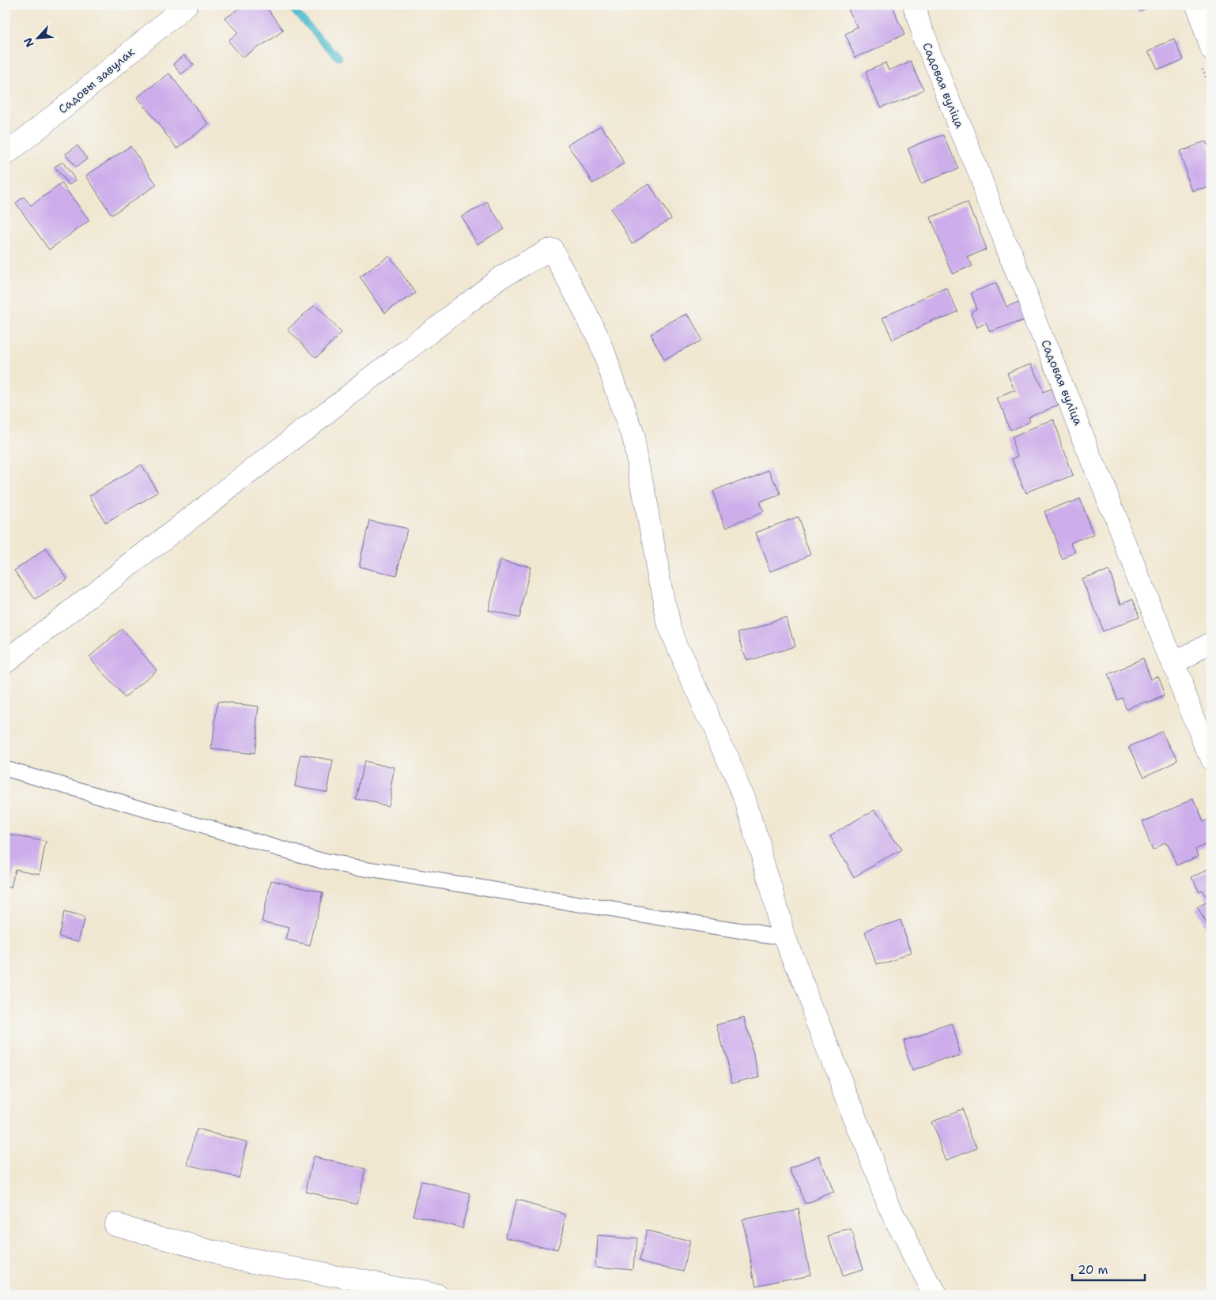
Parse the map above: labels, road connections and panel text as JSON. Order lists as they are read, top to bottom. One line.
{"streets":{"street":["Садовы завулак","Садовая вуліца"]},"scale_bar":"20 m","north":"bottom left"}
